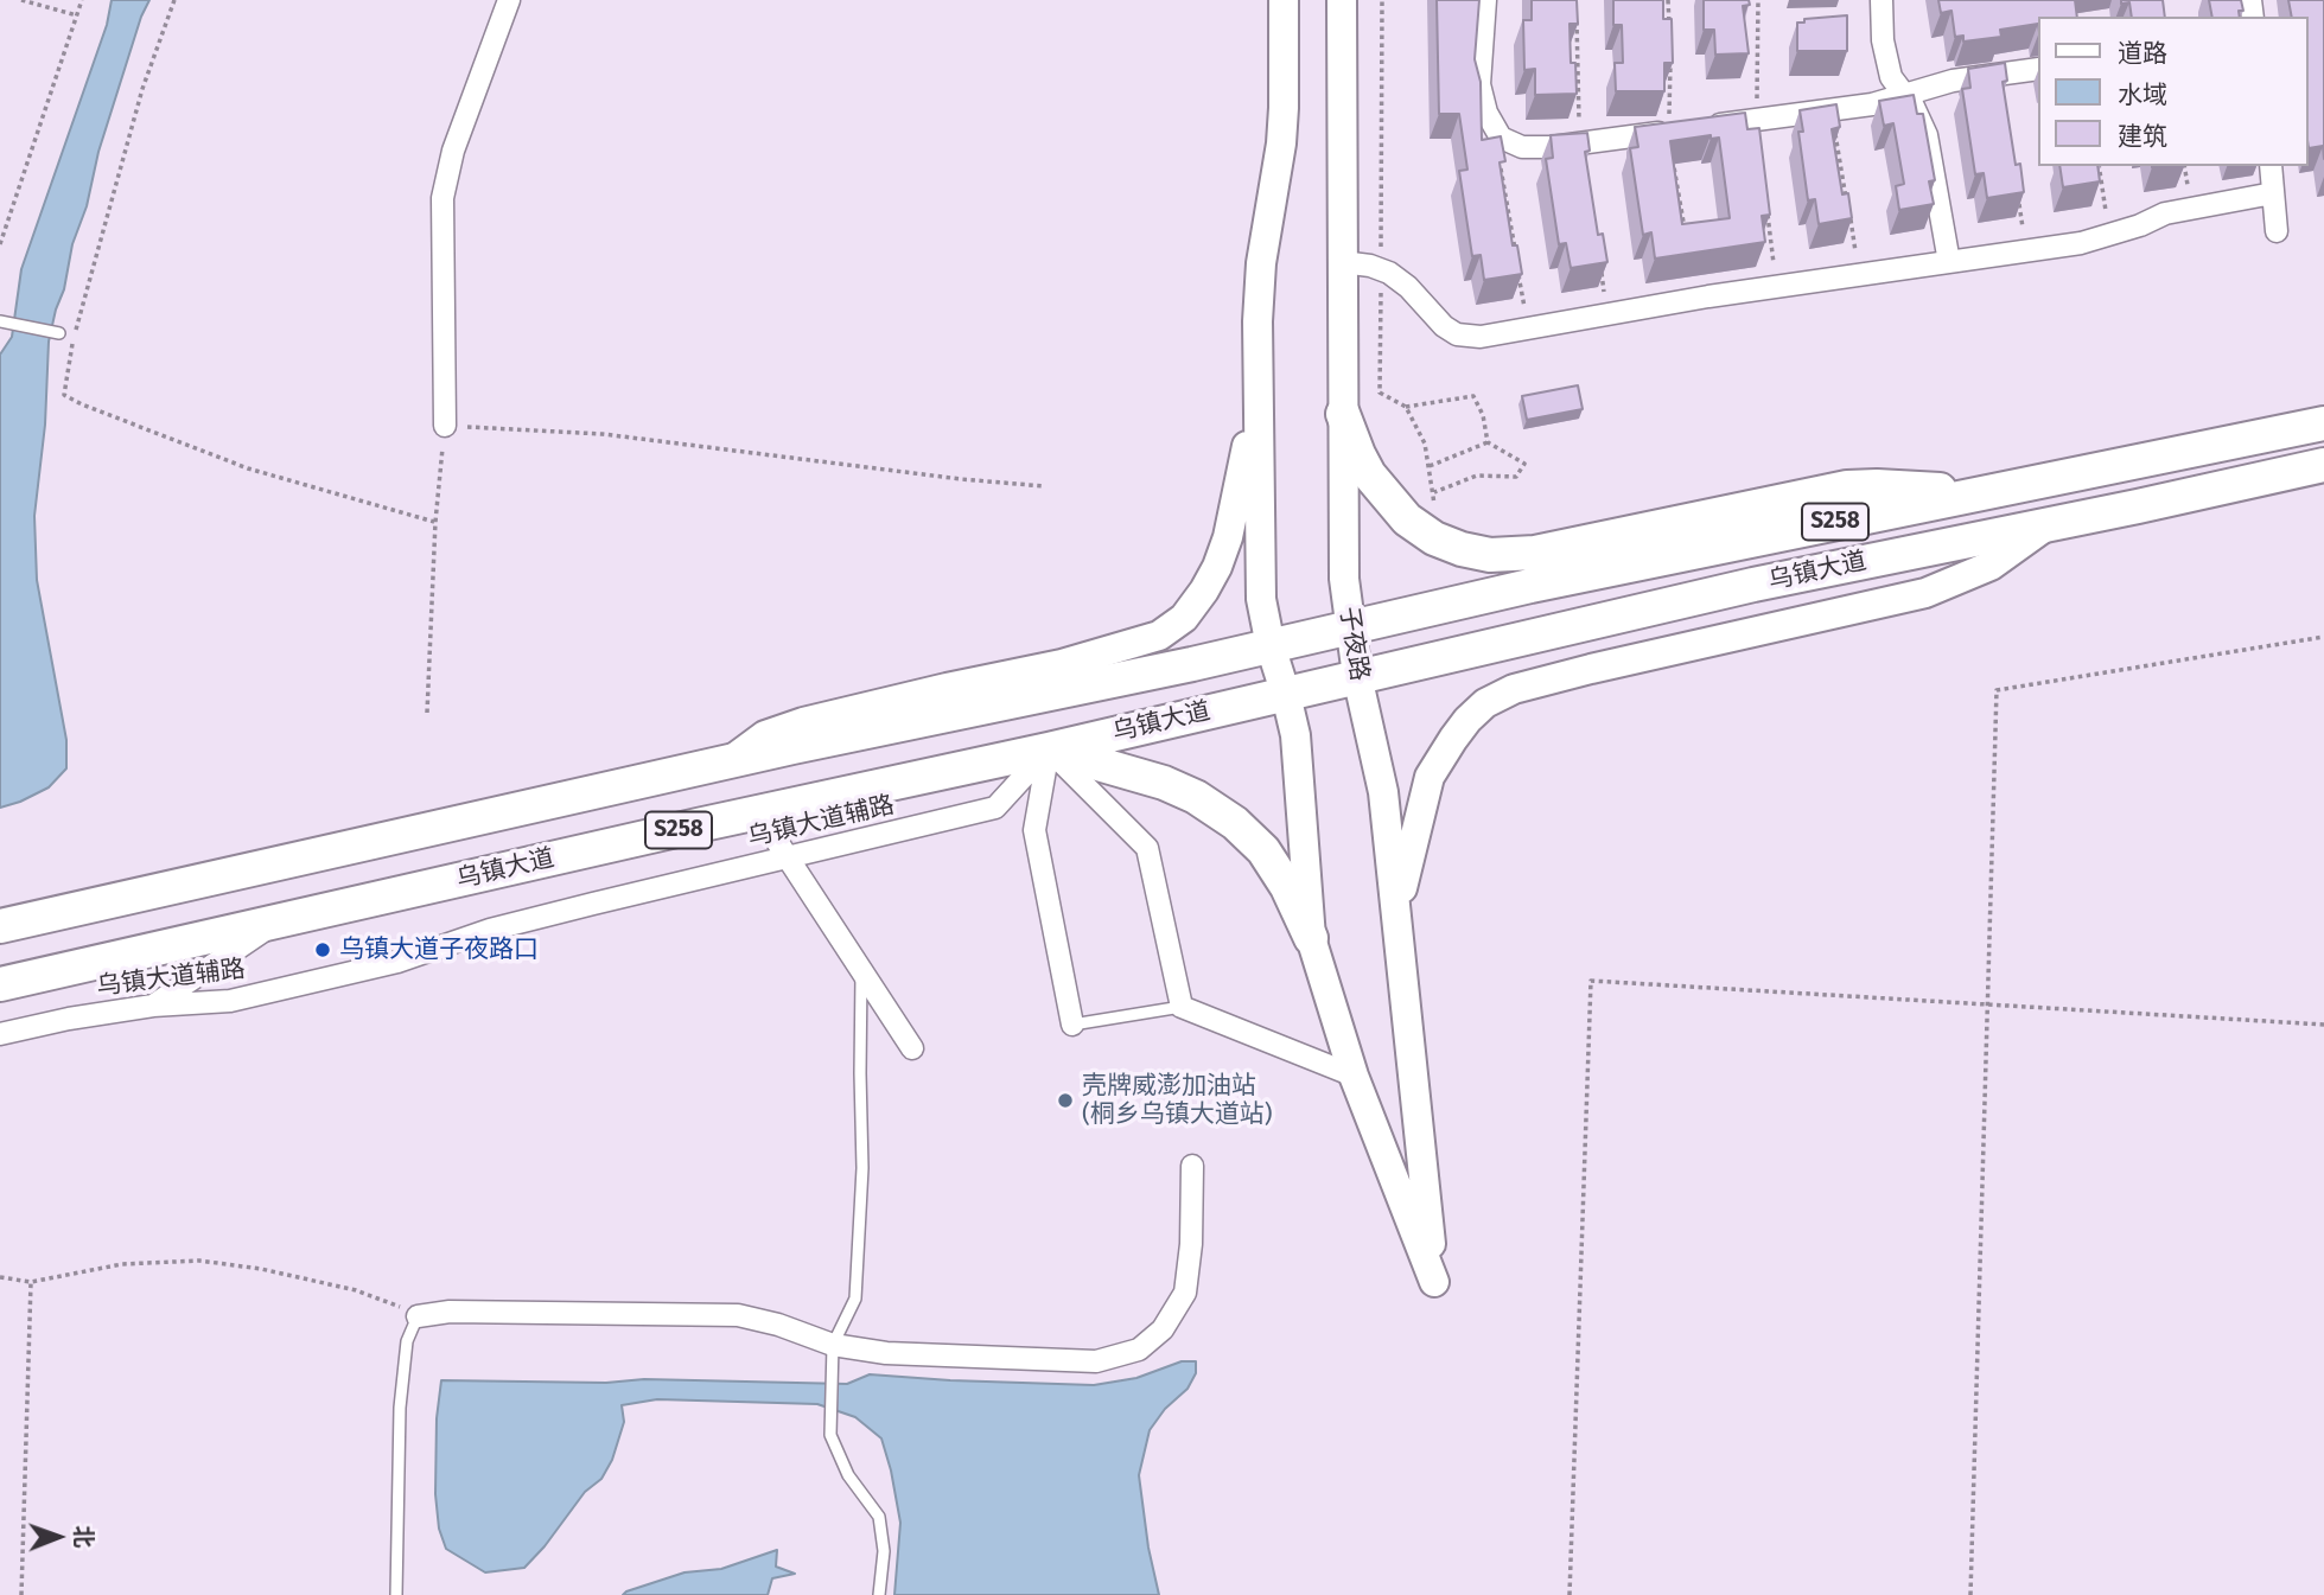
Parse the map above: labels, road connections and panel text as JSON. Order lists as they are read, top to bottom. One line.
{"streets":{"main road":["S258","乌镇大道","子夜路"],"street":["乌镇大道辅路"]},"crossings":[["乌镇大道","子夜路"],["乌镇大道","乌镇大道辅路"]],"places":["乌镇大道子夜路口","壳牌威澎加油站 (桐乡乌镇大道站)"],"legend":["道路","水域","建筑"],"north":"right"}
